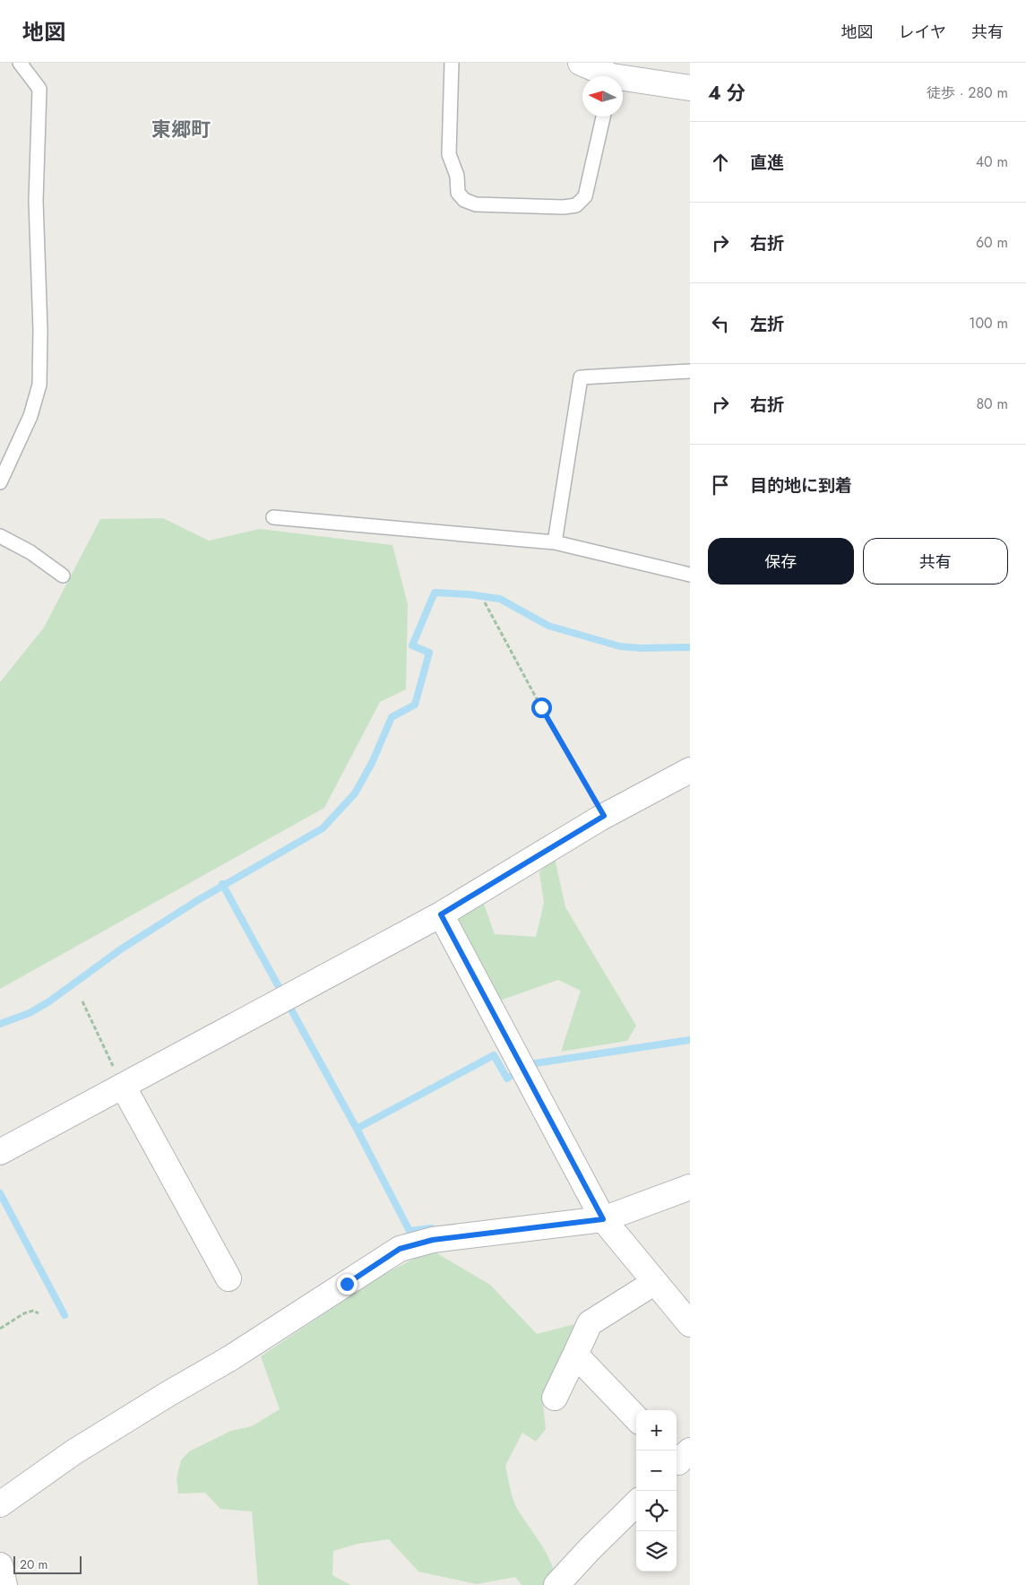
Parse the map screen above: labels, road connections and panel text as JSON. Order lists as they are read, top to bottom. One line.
{"districts":["東郷町"],"scale_bar":"20 m","north":"left","page":{"header":"地図","nav":["地図","レイヤ","共有"],"heading":["4 分","徒歩 · 280 m"],"list":[["直進","40 m"],["右折","60 m"],["左折","100 m"],["右折","80 m"],"目的地に到着"],"buttons":["保存","共有"],"map_buttons":["+","−"],"scale":"20 m"}}
